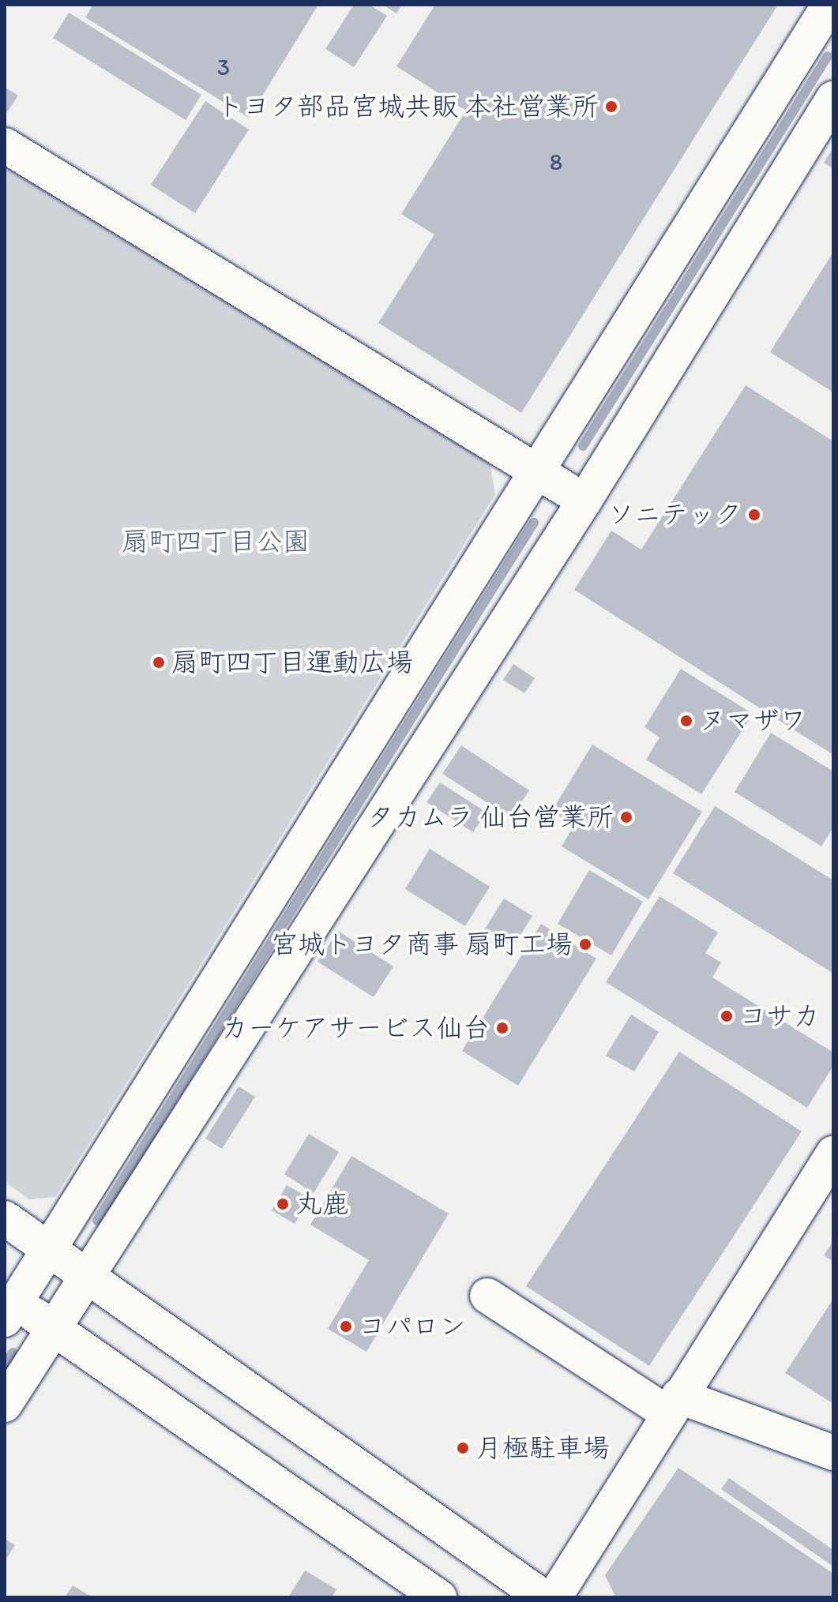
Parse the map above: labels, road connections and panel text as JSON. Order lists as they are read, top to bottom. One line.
{"parks":["扇町四丁目公園"],"places":["トヨタ部品宮城共販 本社営業所","ソニテック","扇町四丁目運動広場","ヌマザワ","タカムラ 仙台営業所","宮城トヨタ商事 扇町工場","コサカ","カーケアサービス仙台","丸鹿","コパロン","月極駐車場"],"house_numbers":["3","8"]}
